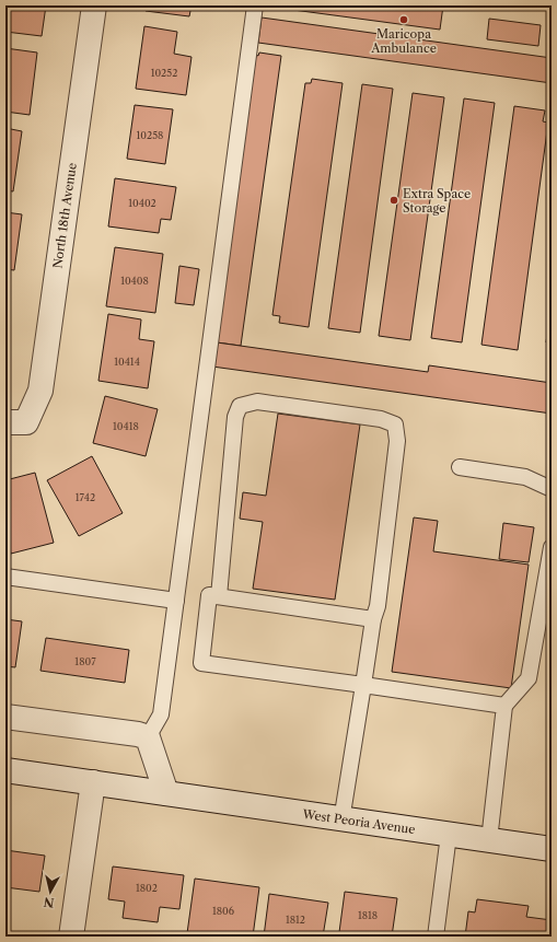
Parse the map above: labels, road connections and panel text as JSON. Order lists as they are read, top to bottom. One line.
{"streets":{"street":["North 18th Avenue","West Peoria Avenue"]},"places":["Maricopa Ambulance","Extra Space Storage"],"house_numbers":["10252","10258","10402","10408","10414","10418","1742","1807","1802","1806","1818","1812"],"north":"bottom"}
